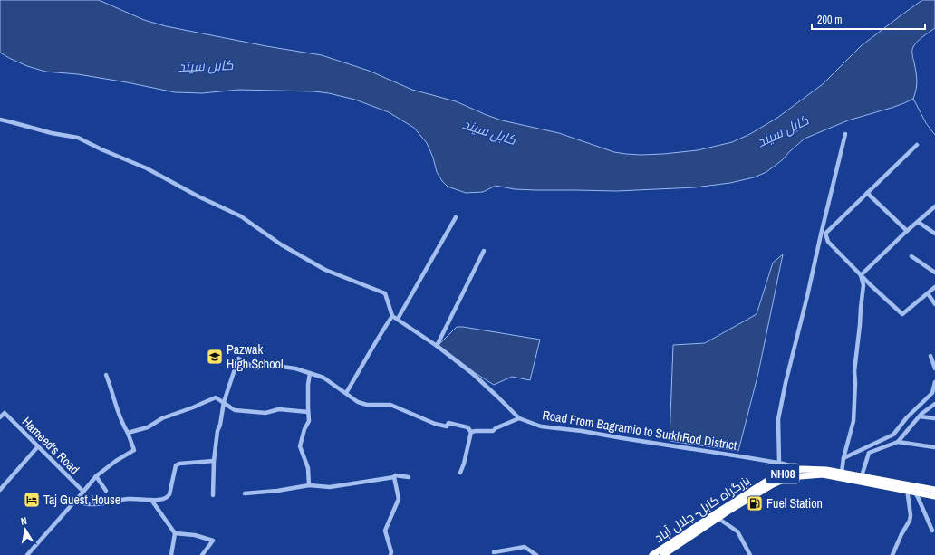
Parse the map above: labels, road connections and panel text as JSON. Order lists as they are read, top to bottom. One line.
{"streets":{"highway":["NH08","بزرگراه کابل- جلال آباد"],"street":["Road From Bagramio to SurkhRod District","Hameed's Road"]},"crossings":[["Road From Bagramio to SurkhRod District","بزرگراه کابل- جلال آباد"]],"water":["کابل سيند"],"places":{"school or university":["Pazwak High School"],"hotel":["Taj Guest House"],"fuel station":["Fuel Station"]},"scale_bar":"200 m","north":"top"}
